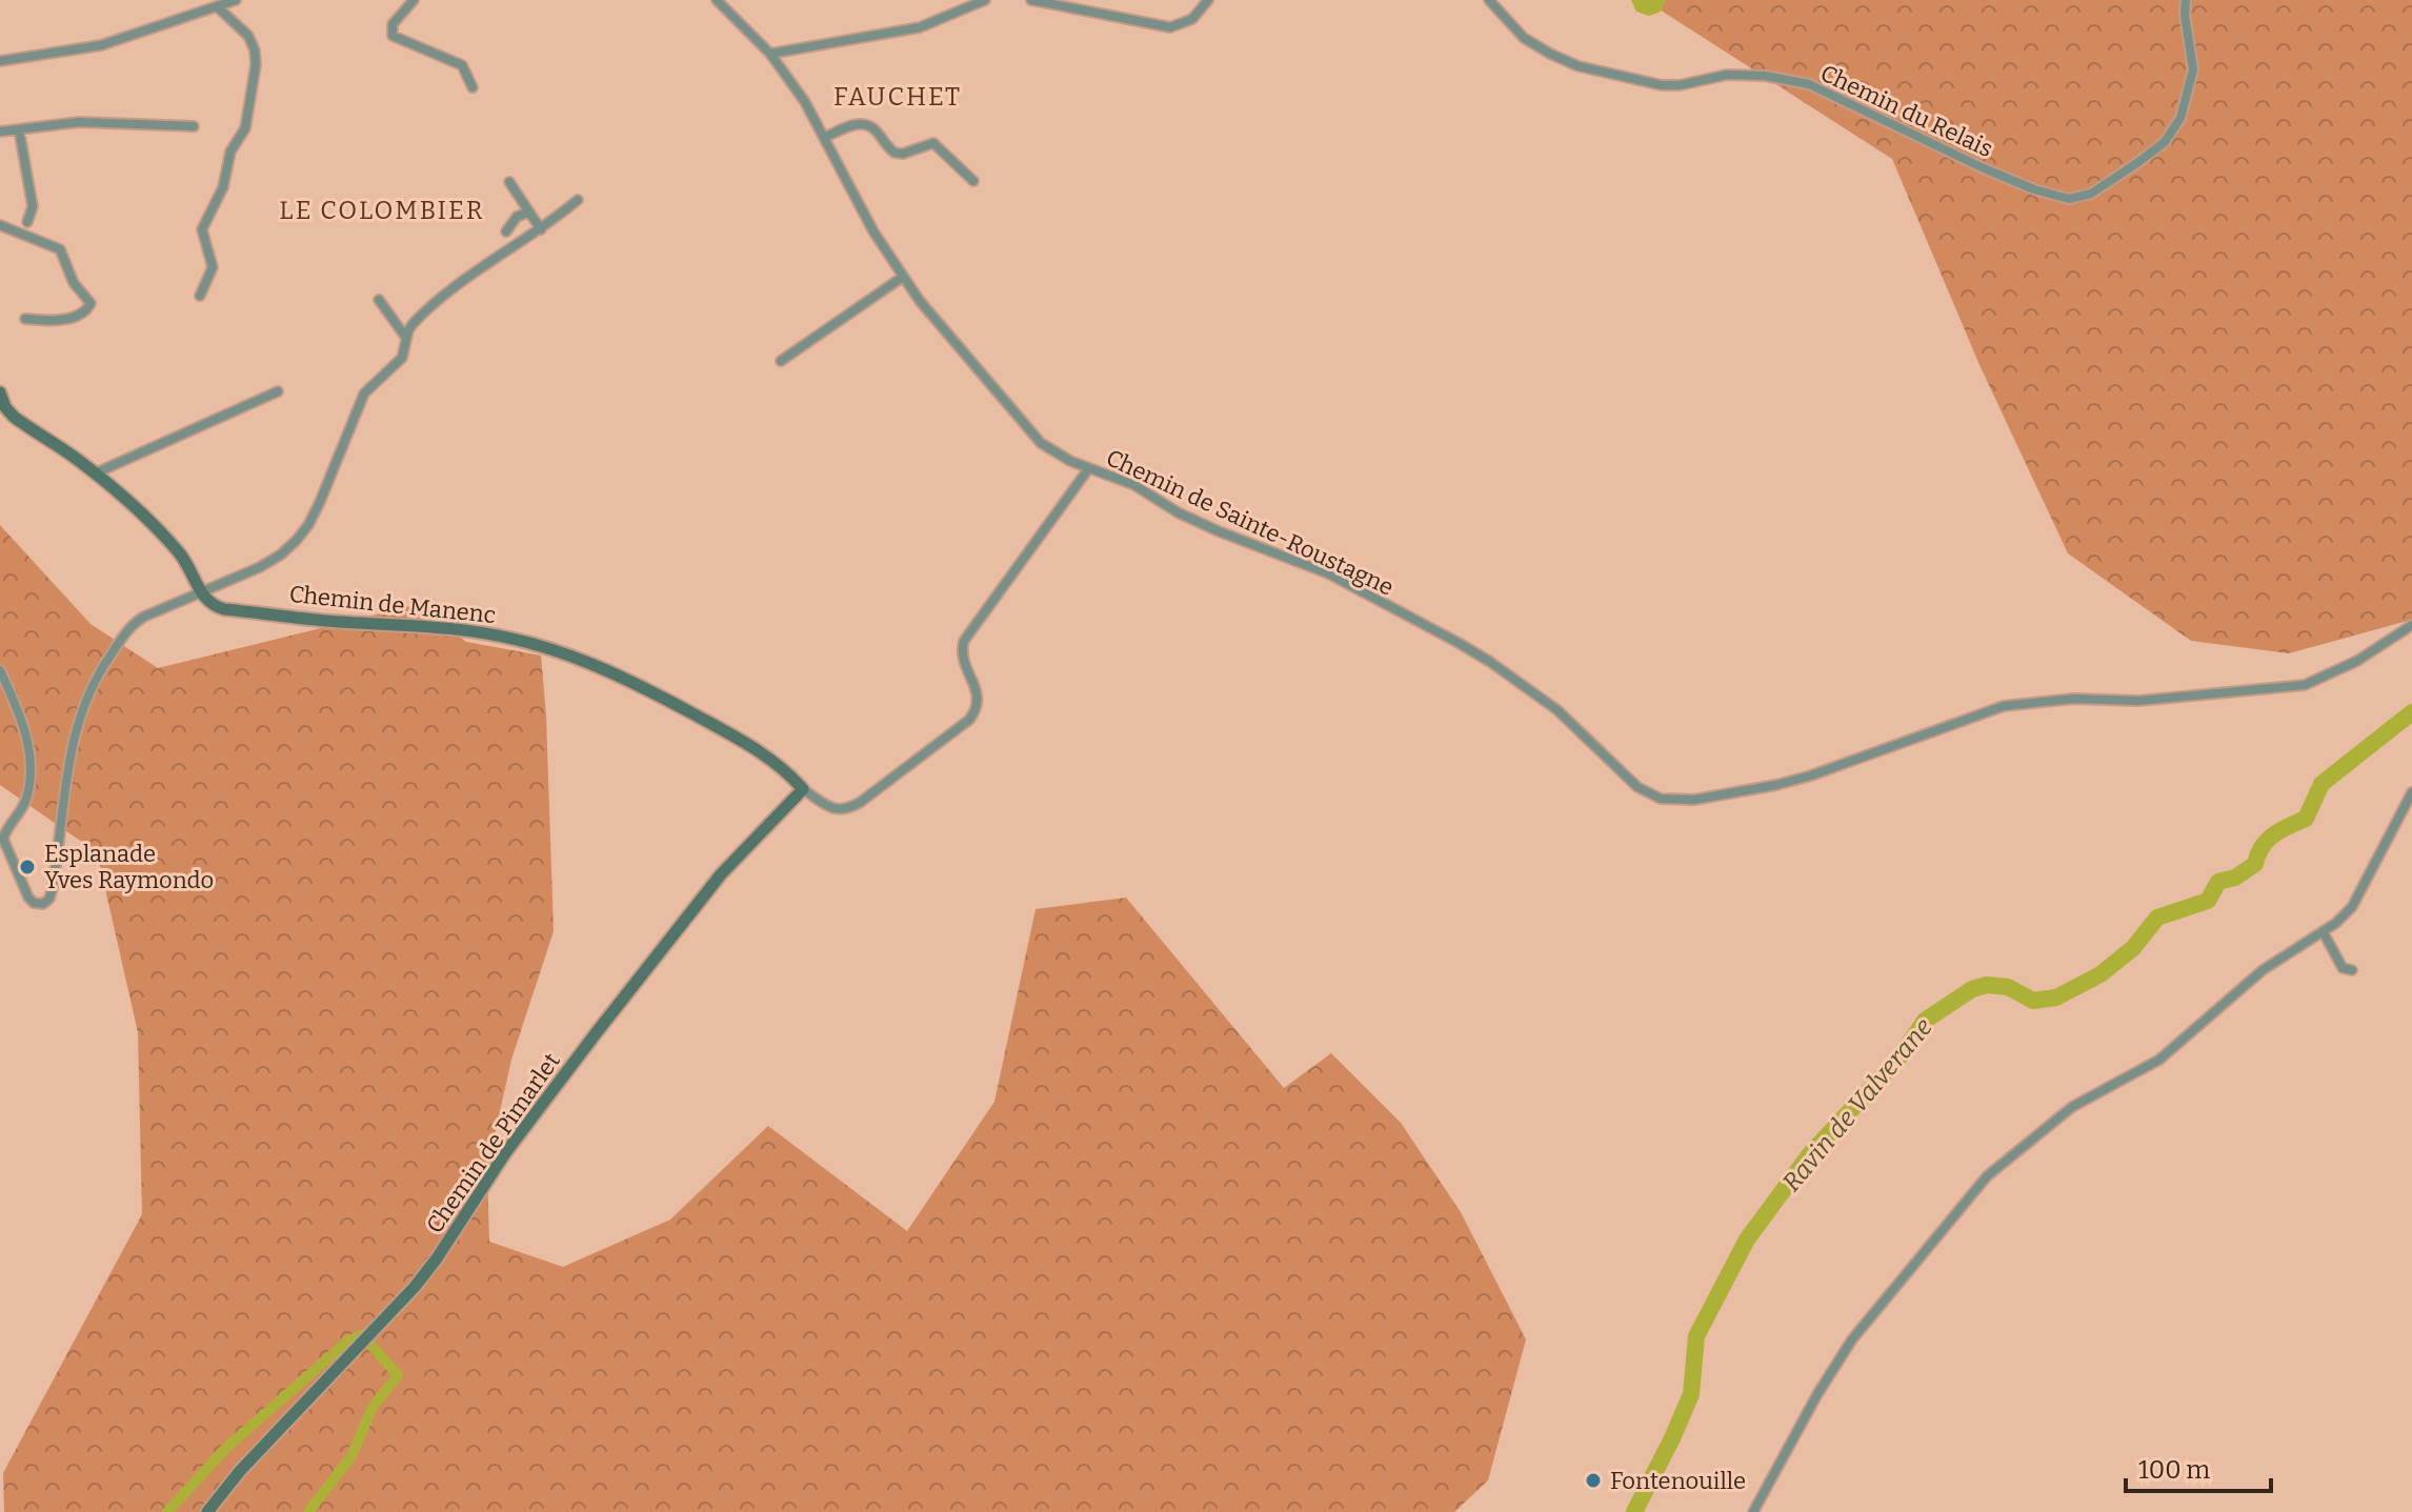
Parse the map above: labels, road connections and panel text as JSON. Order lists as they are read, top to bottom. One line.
{"streets":{"street":["Chemin du Relais","Chemin de Sainte-Roustagne","Chemin de Manenc","Chemin de Pimarlet"]},"crossings":[["Chemin de Sainte-Roustagne","Chemin de Manenc"],["Chemin de Manenc","Chemin de Pimarlet"]],"districts":["FAUCHET","LE COLOMBIER"],"water":["Ravin de Valverane"],"places":["Esplanade Yves Raymondo","Fontenouille"],"scale_bar":"100 m"}
